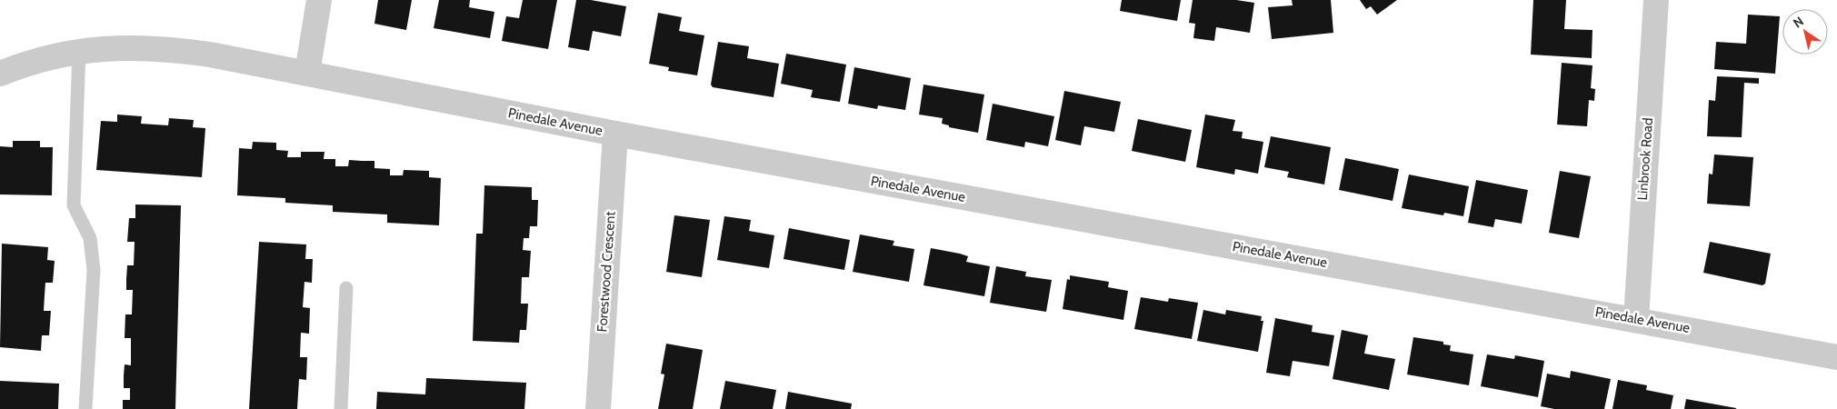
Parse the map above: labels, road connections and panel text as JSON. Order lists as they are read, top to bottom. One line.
{"streets":{"street":["Pinedale Avenue","Linbrook Road","Forestwood Crescent"]},"crossings":[["Pinedale Avenue","Linbrook Road"],["Pinedale Avenue","Forestwood Crescent"]],"north":"top left"}
